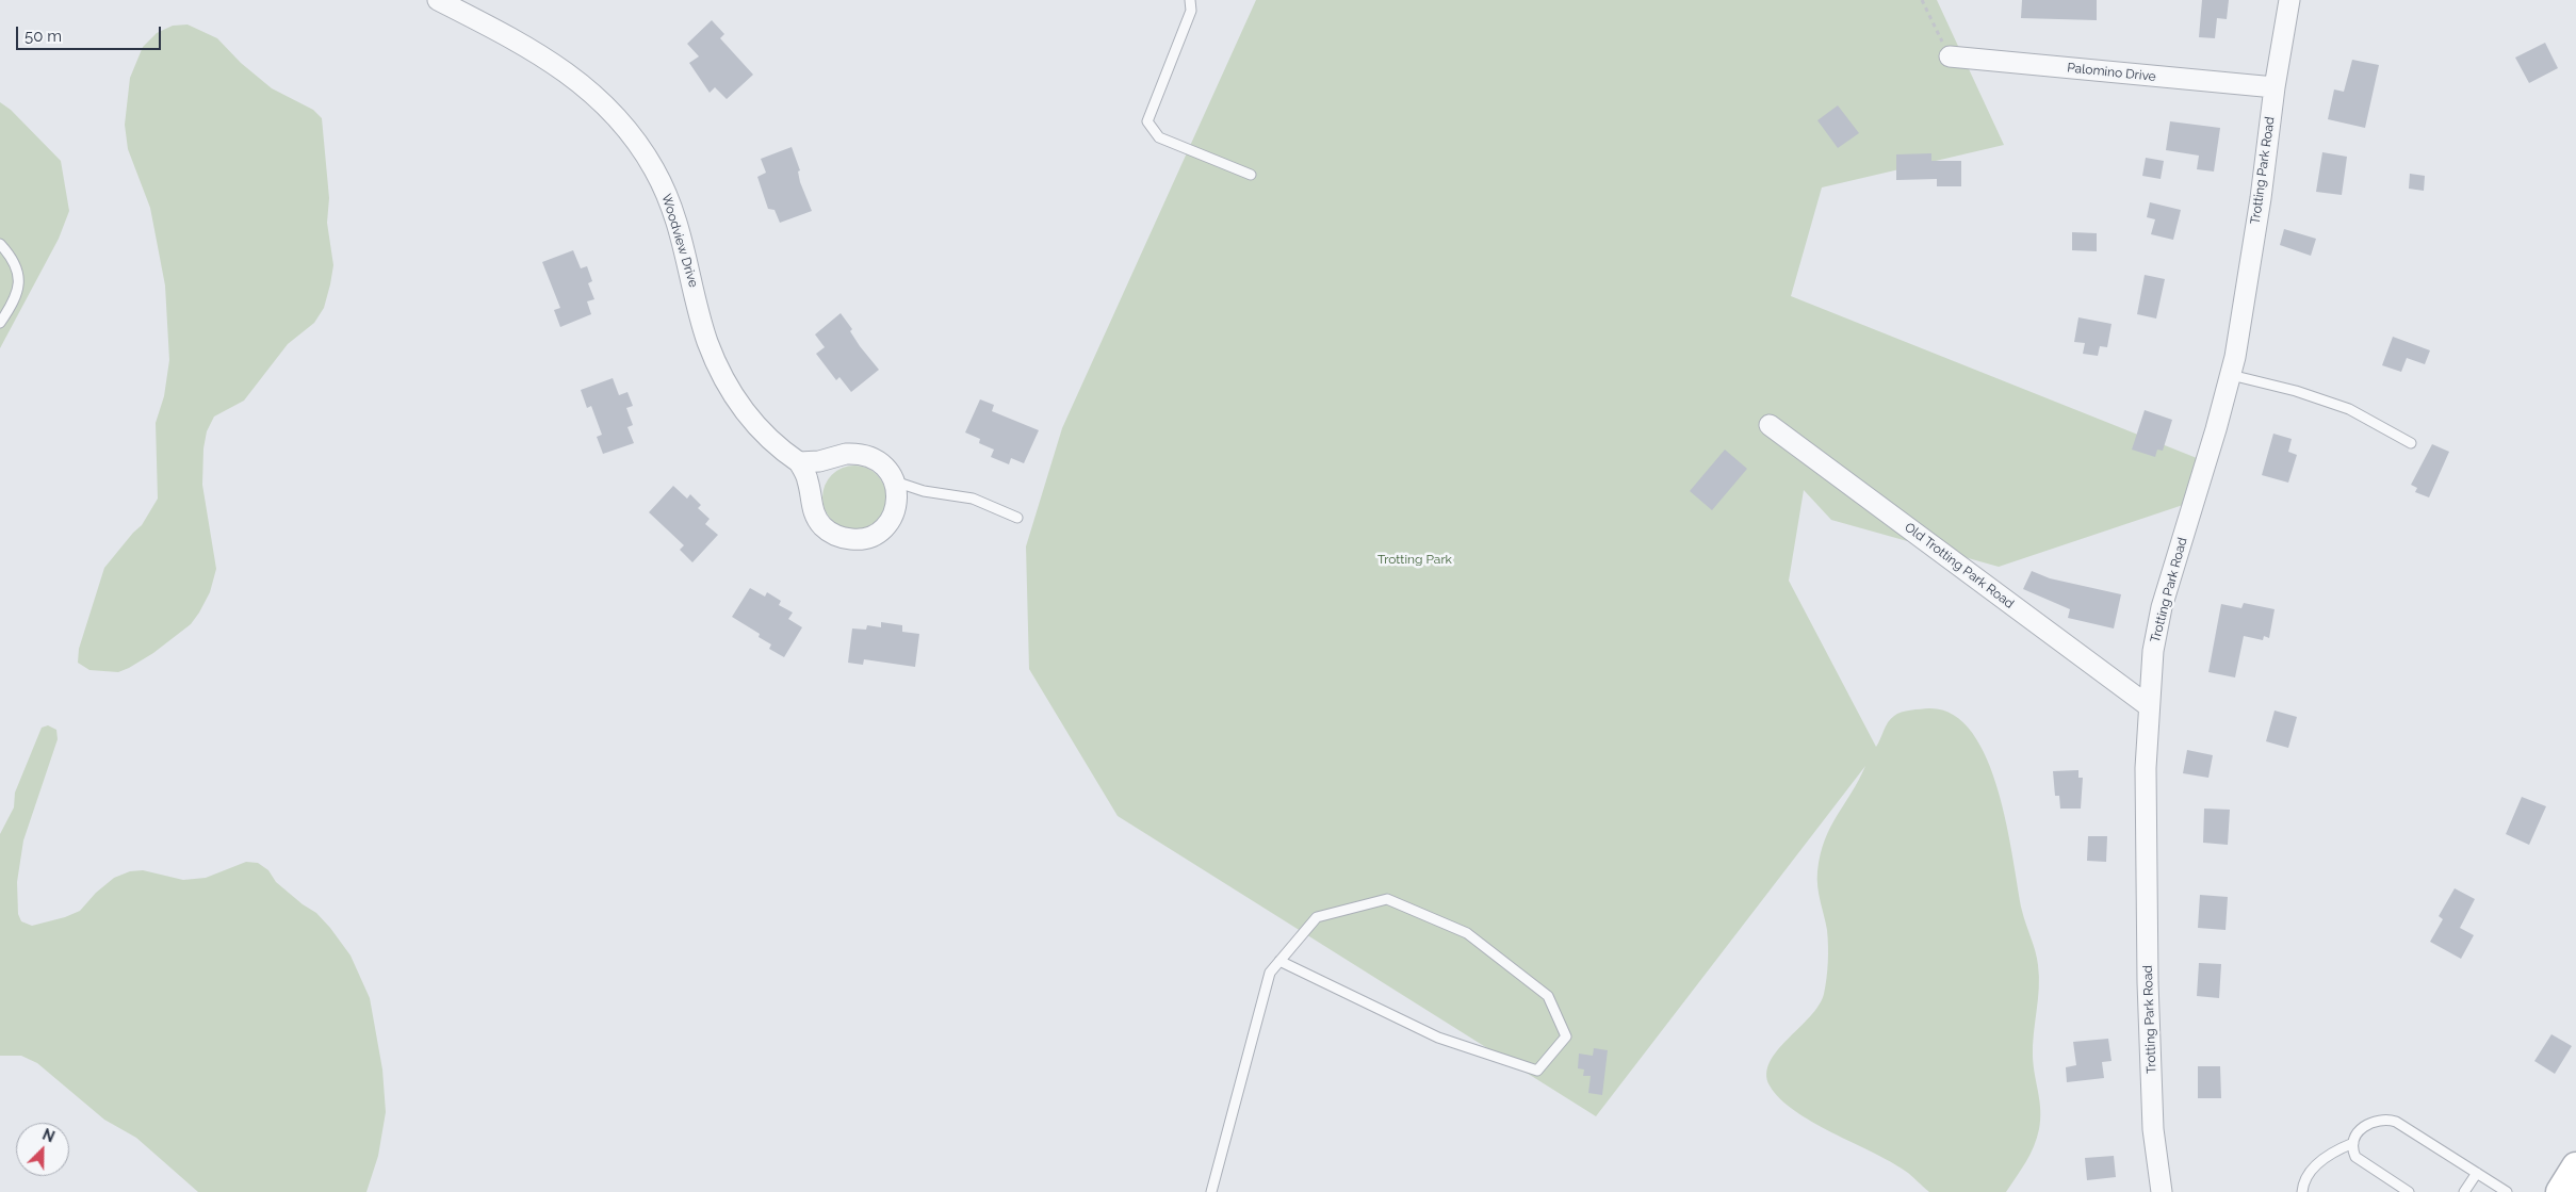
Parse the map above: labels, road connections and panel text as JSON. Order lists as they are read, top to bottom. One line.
{"streets":{"street":["Palomino Drive","Trotting Park Road","Woodview Drive","Old Trotting Park Road"]},"crossings":[["Palomino Drive","Trotting Park Road"],["Trotting Park Road","Old Trotting Park Road"]],"parks":["Trotting Park"],"scale_bar":"50 m","north":"top right"}
